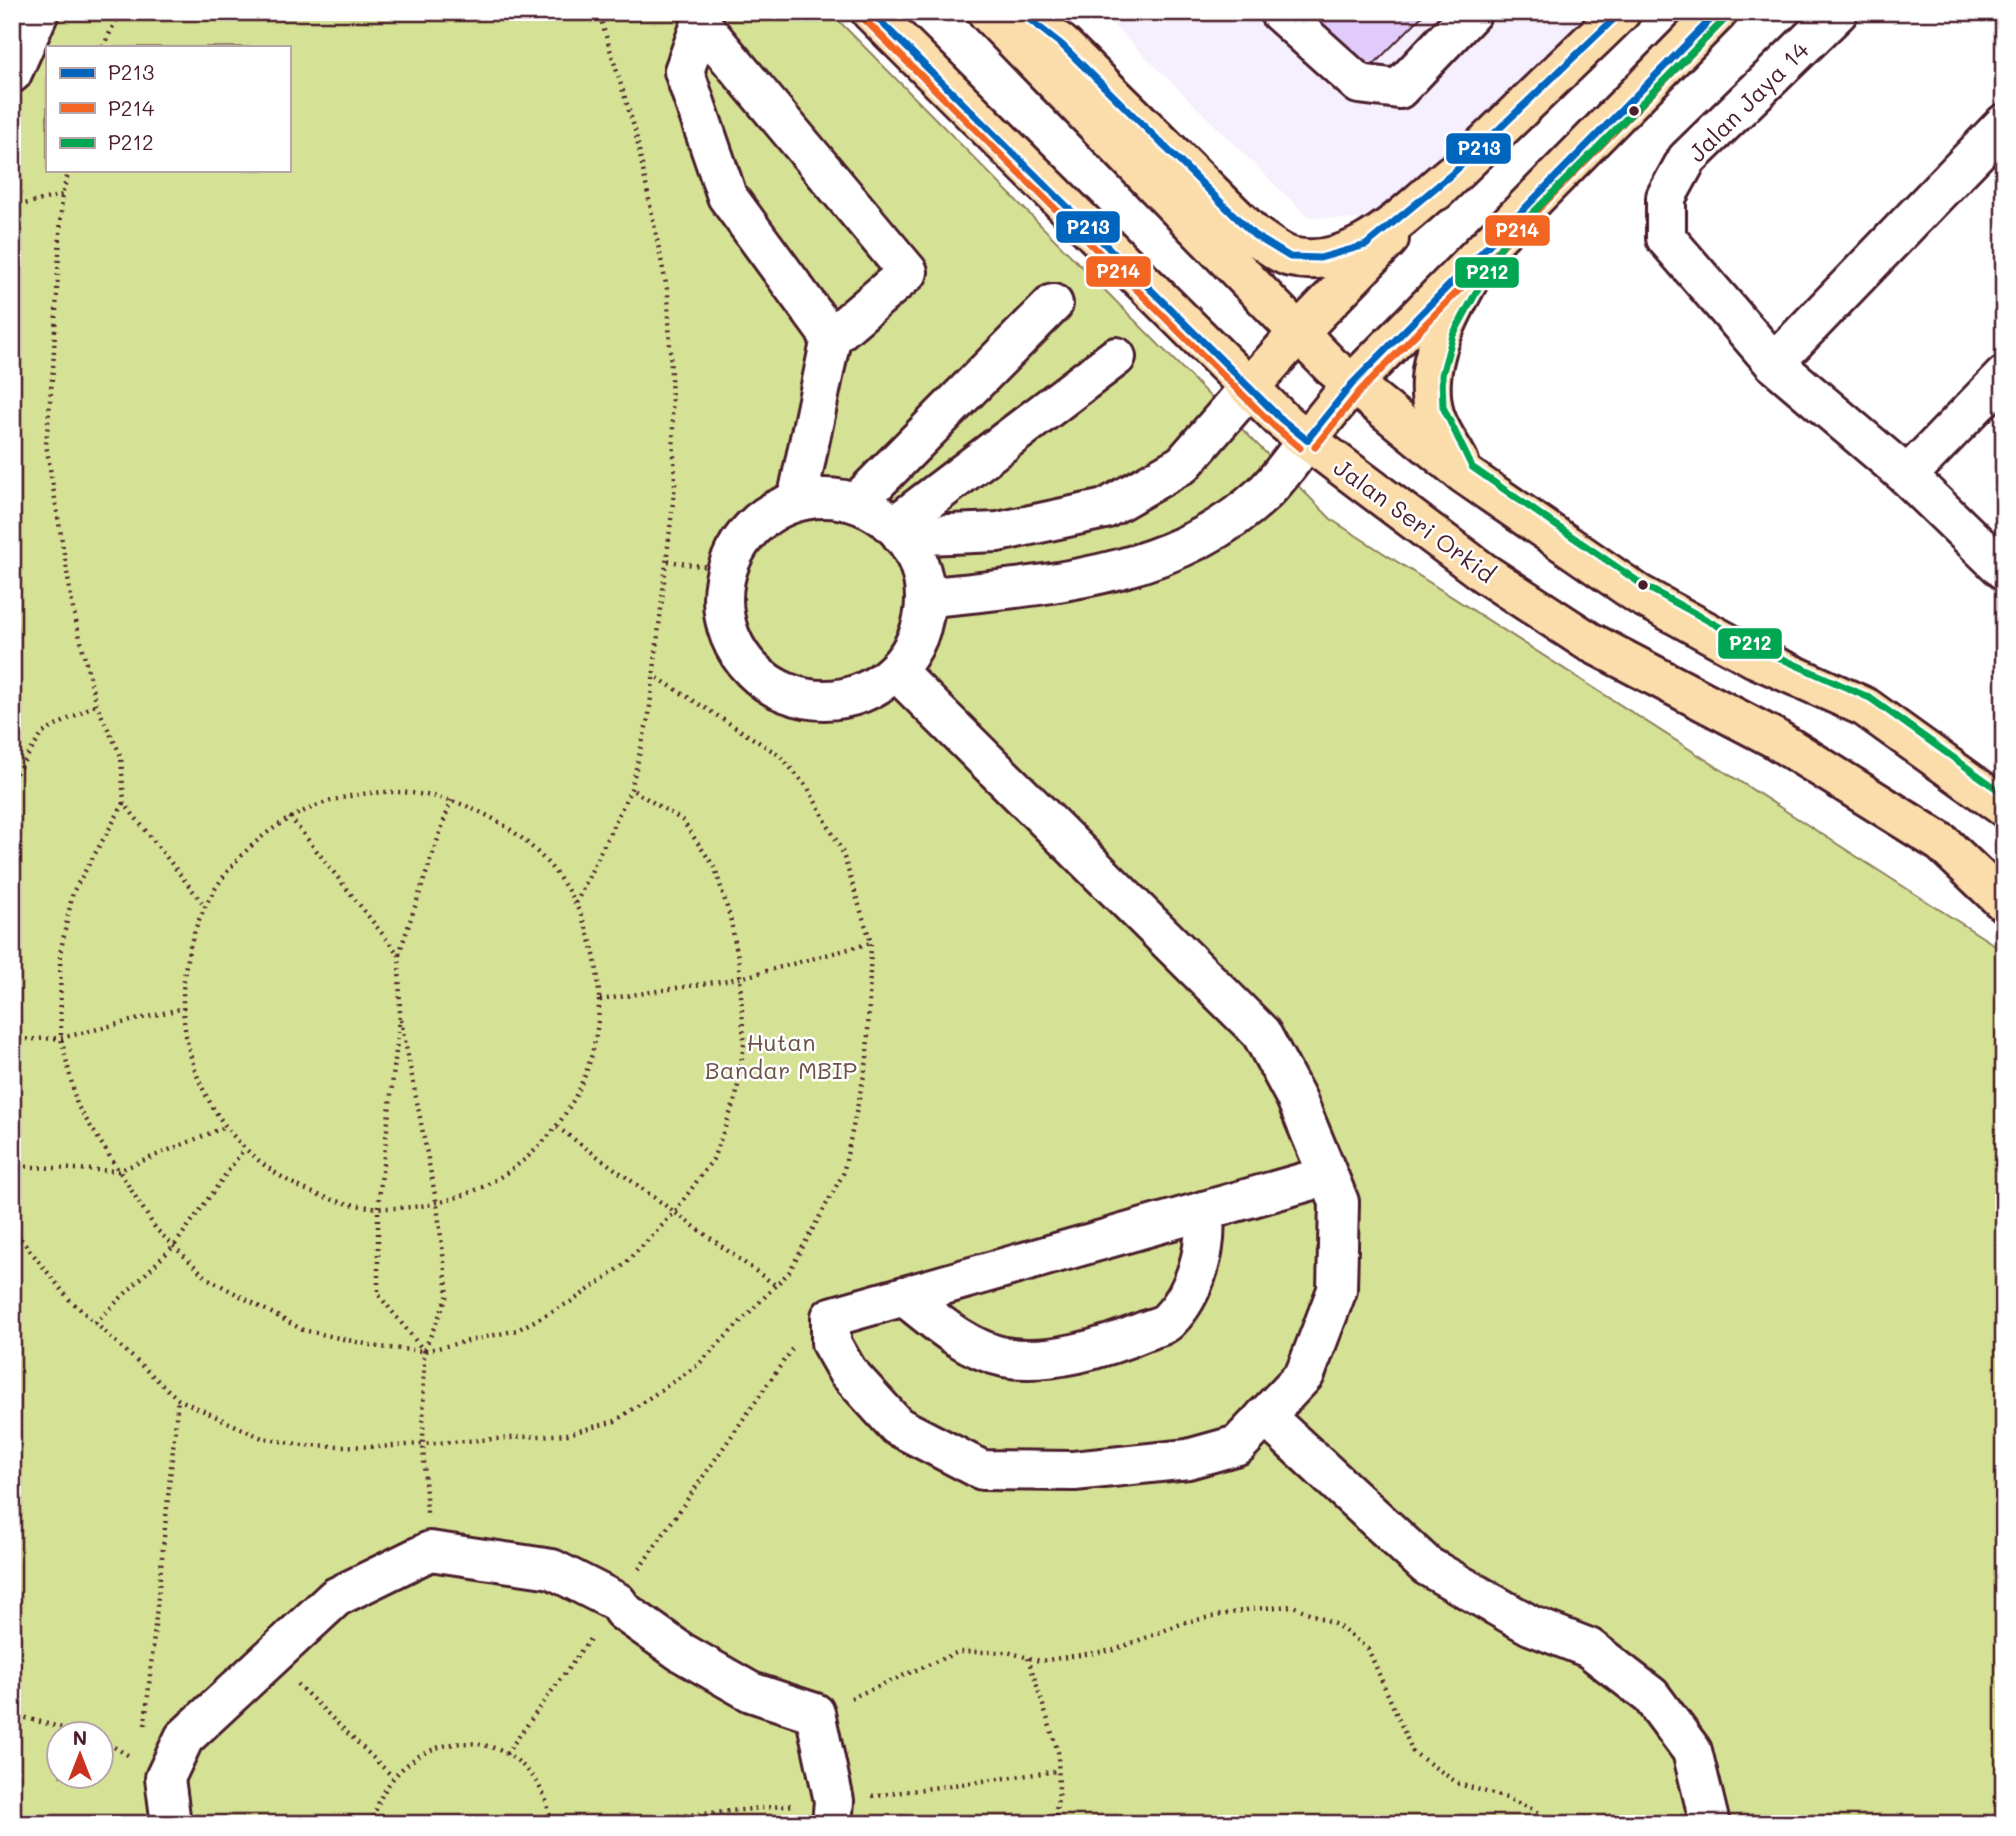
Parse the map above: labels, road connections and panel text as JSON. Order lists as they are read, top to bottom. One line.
{"streets":{"main road":["Jalan Seri Orkid"],"street":["Jalan Jaya 14"]},"parks":["Hutan Bandar MBIP"],"lines":["transit line P213","transit line P214","transit line P212"],"legend":["P213","P214","P212"],"north":"top"}
